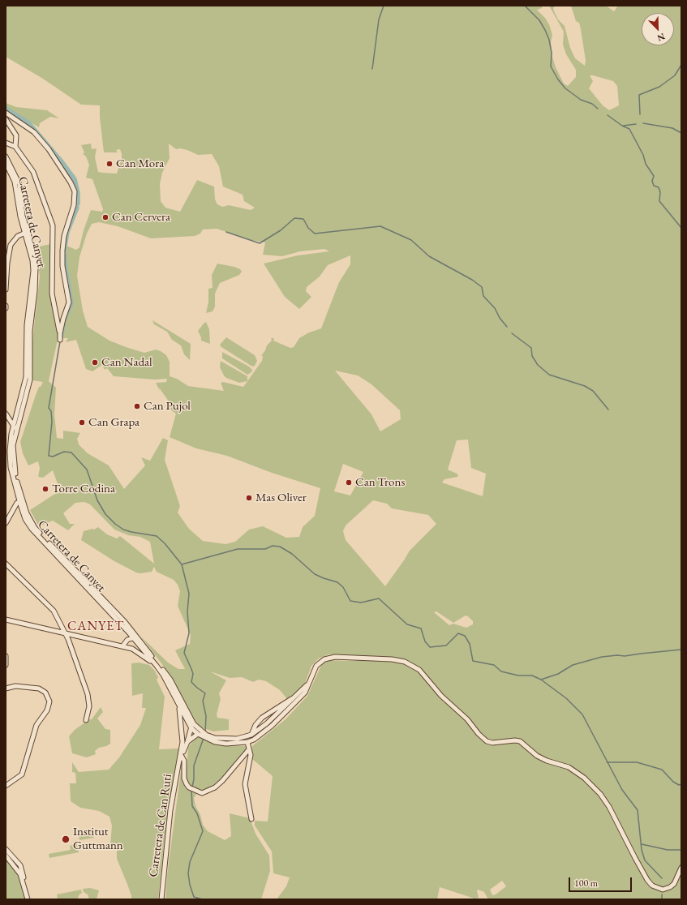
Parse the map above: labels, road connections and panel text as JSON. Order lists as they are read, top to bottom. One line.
{"streets":{"street":["Carretera de Canyet","Carretera de Can Ruti"]},"crossings":[["Carretera de Canyet","Carretera de Can Ruti"]],"districts":["CANYET"],"places":["Can Mora","Can Cervera","Can Nadal","Can Pujol","Can Grapa","Can Trons","Torre Codina","Mas Oliver","Institut Guttmann"],"scale_bar":"100 m","north":"bottom right"}
